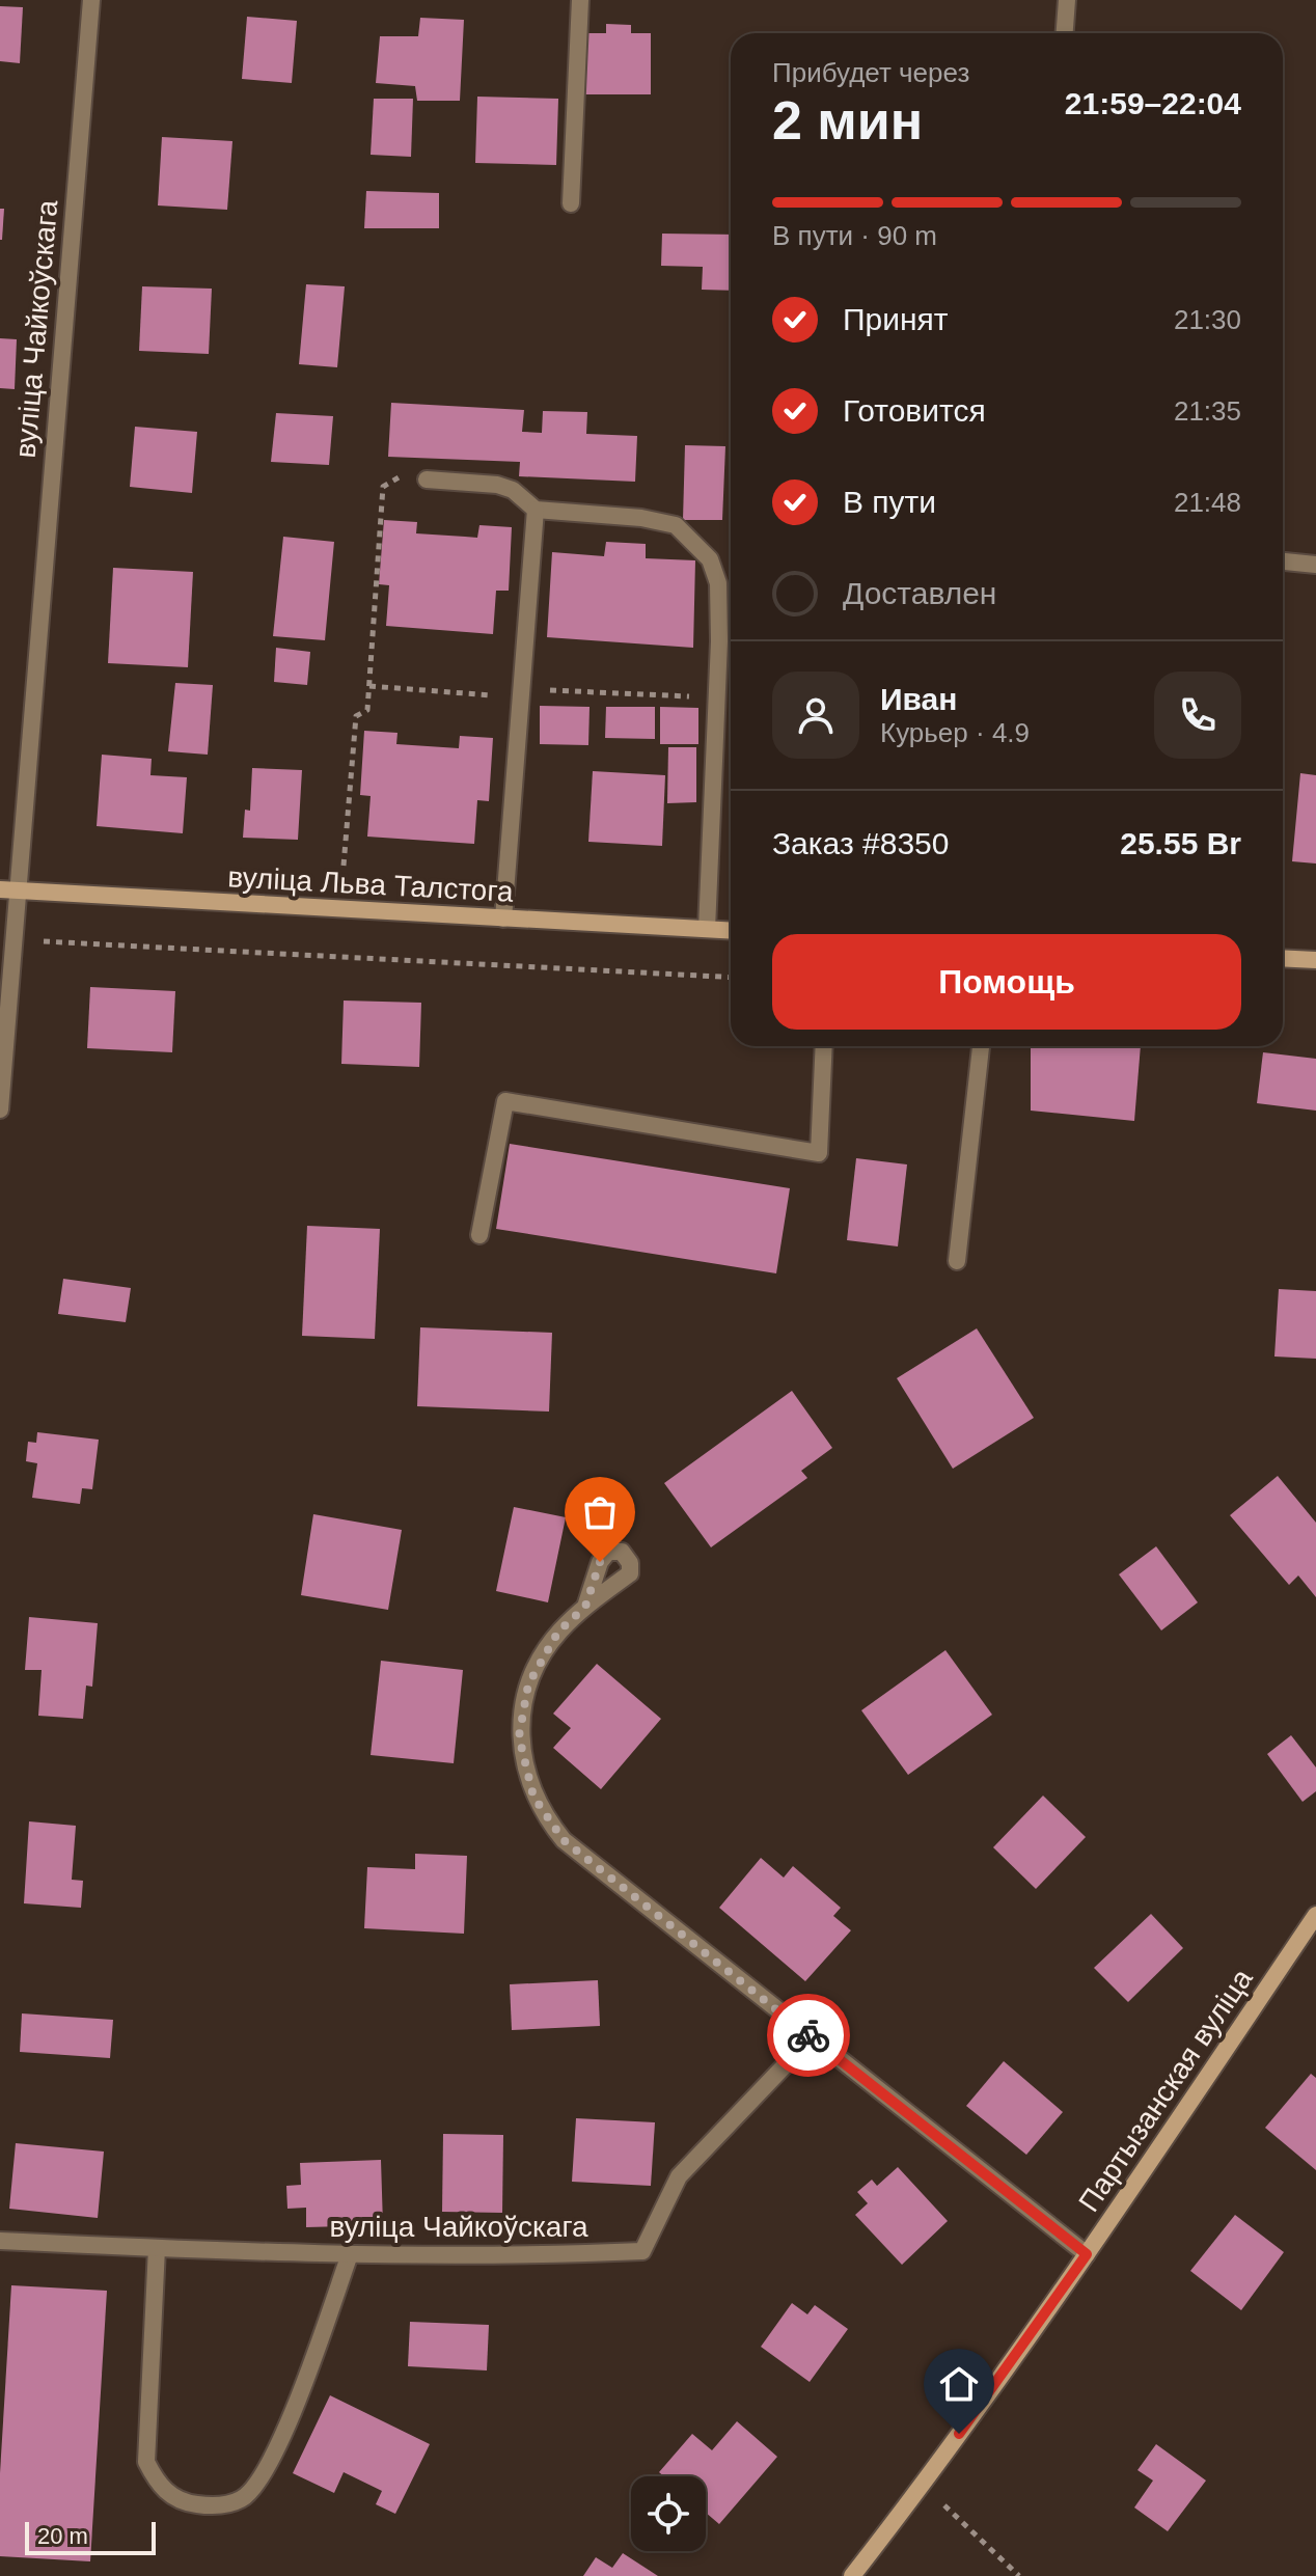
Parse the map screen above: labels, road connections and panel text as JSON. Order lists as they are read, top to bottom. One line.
{"streets":{"main road":["вуліца Льва Талстога","Партызанская вуліца"],"street":["вуліца Чайкоўскага"]},"crossings":[["вуліца Чайкоўскага","вуліца Льва Талстога"]],"scale_bar":"20 m","page":{"heading":["2 мин","Прибудет через","21:59–22:04"],"panel":["Иван","Курьер · 4.9","Заказ #8350","25.55 Br"],"bar":"В пути · 90 m","list":[["Принят","21:30"],["Готовится","21:35"],["В пути","21:48"],"Доставлен"],"buttons":"Помощь","scale":"20 m"}}
